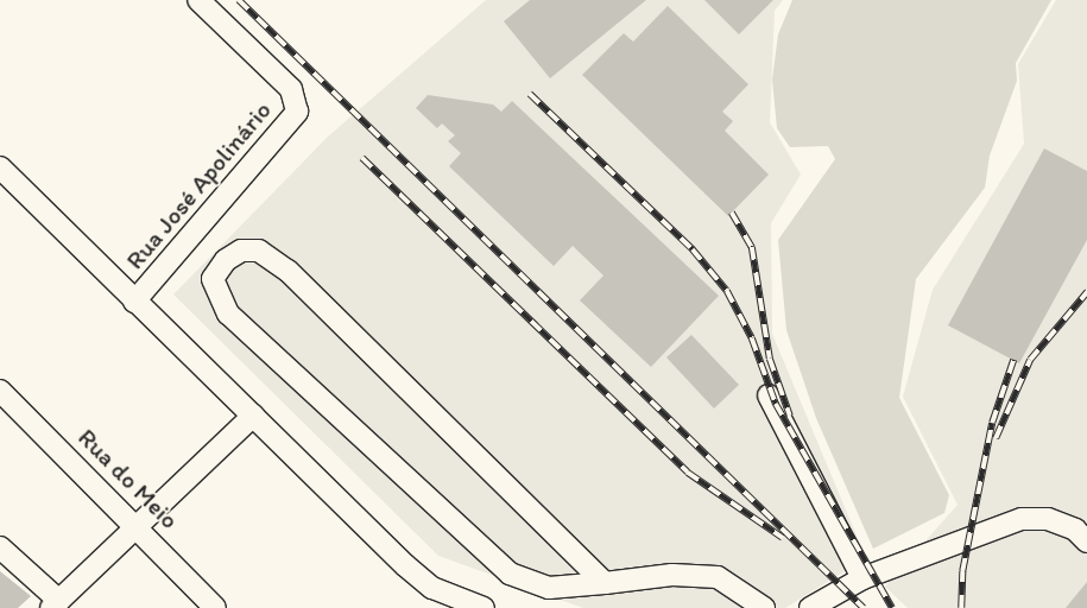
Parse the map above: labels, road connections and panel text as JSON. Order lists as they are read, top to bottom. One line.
{"streets":{"street":["Rua José Apolinário","Rua do Meio"]}}
